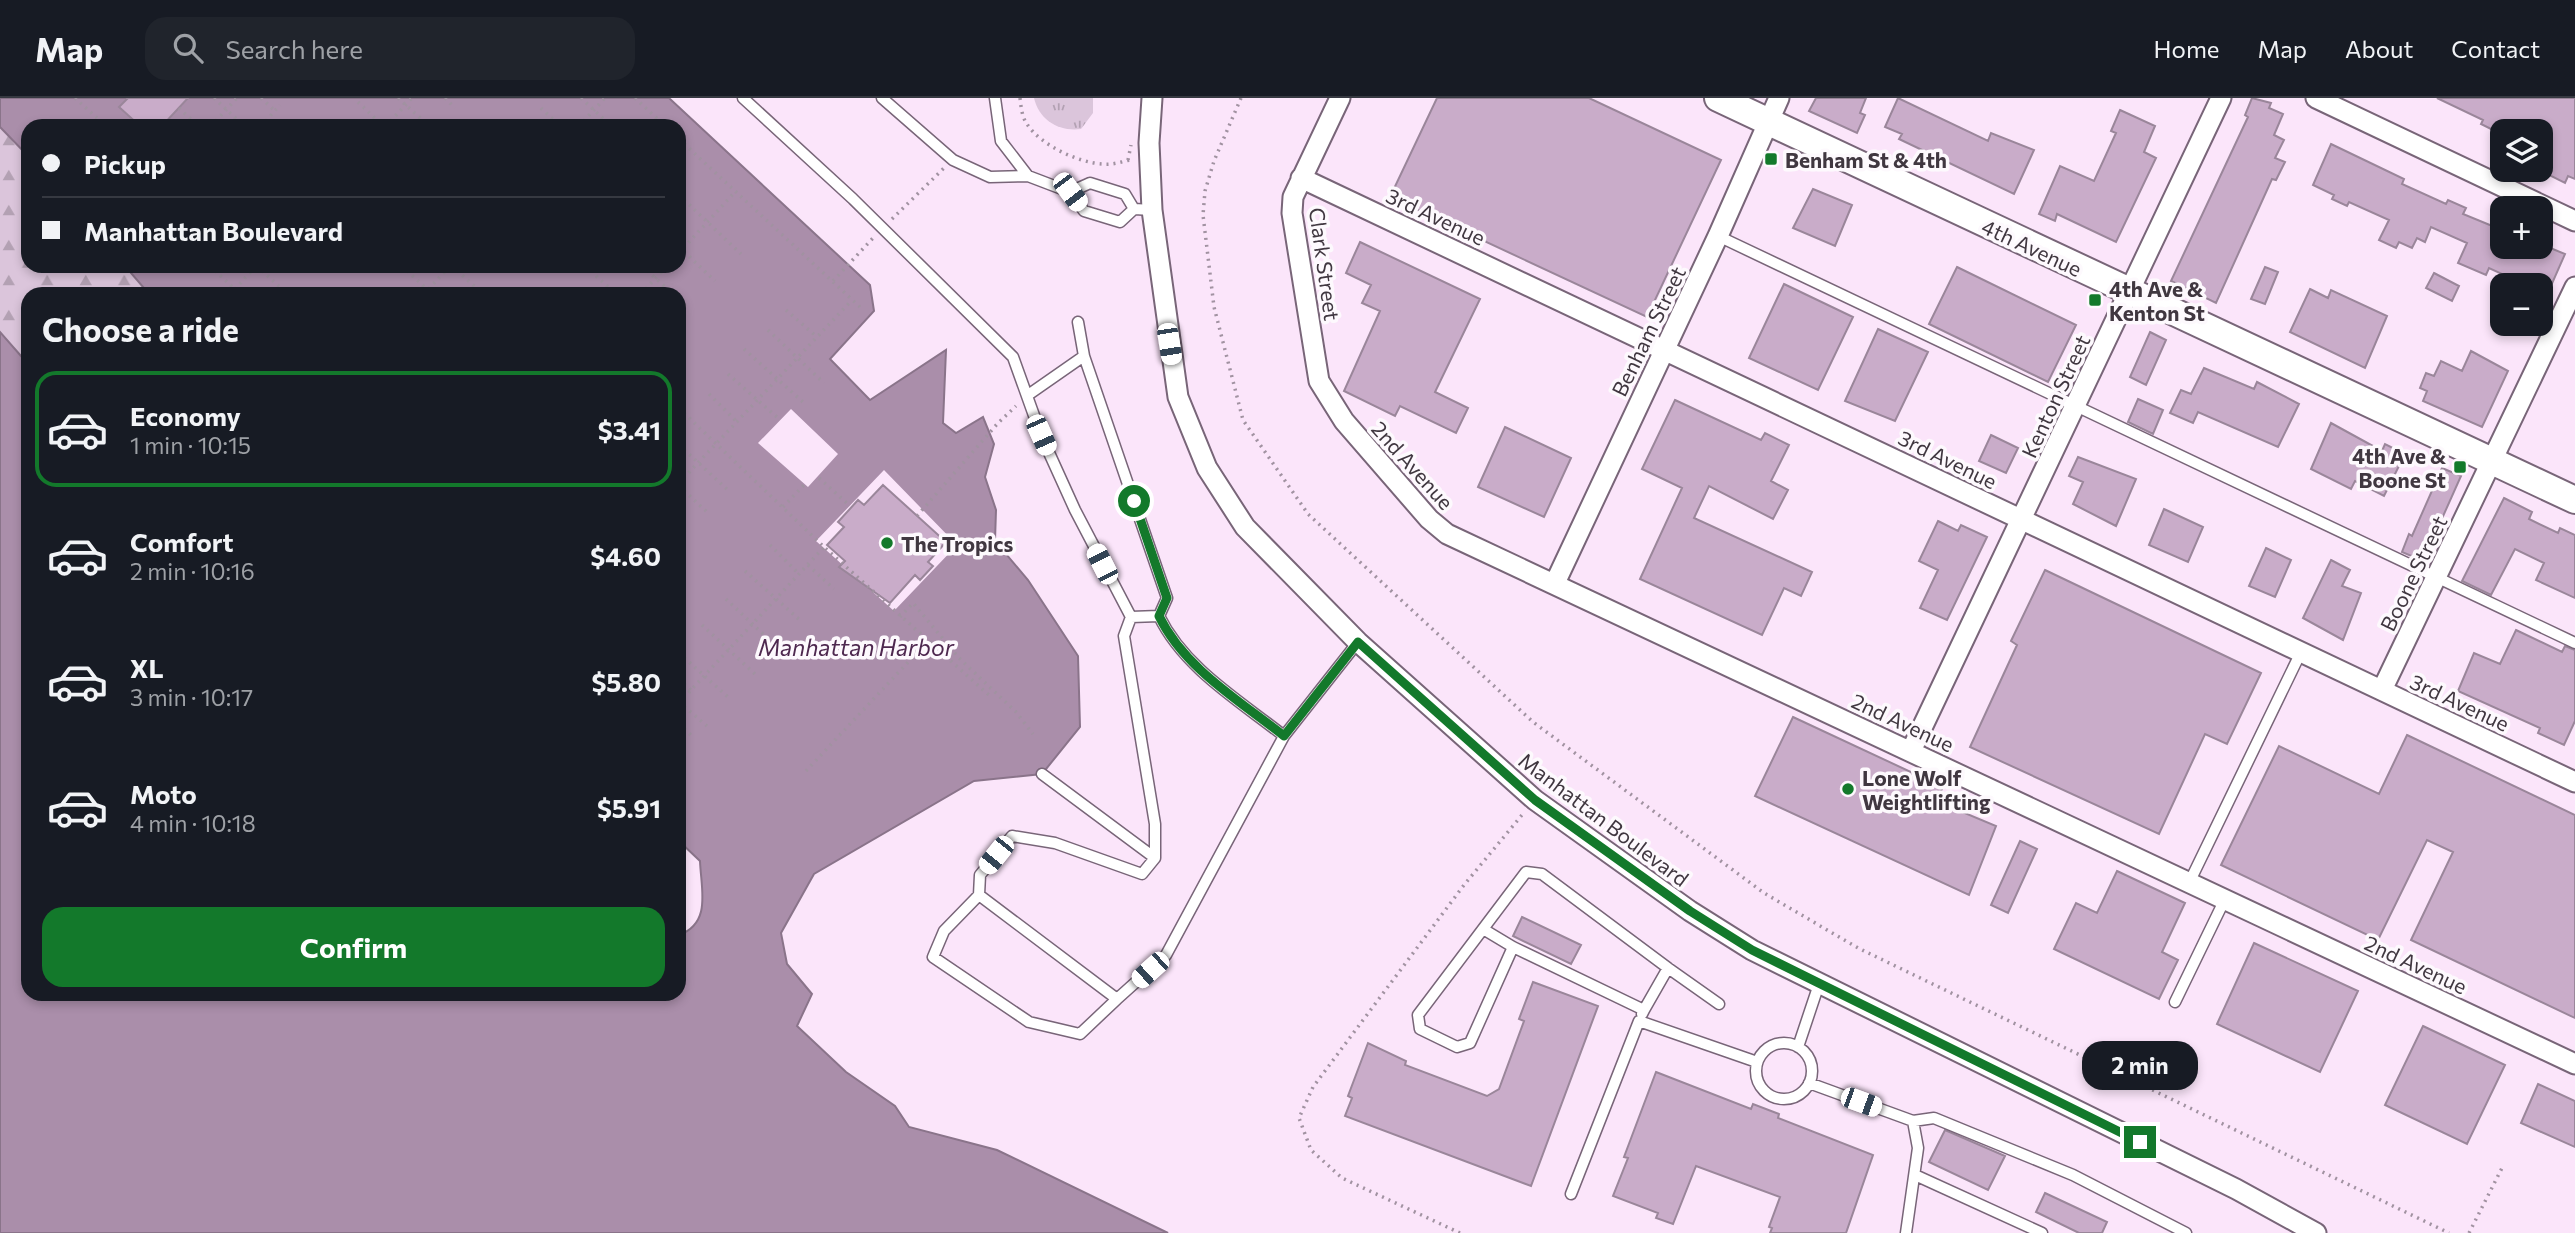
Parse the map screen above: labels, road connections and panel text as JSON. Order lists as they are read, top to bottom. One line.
{"streets":{"street":["3rd Avenue","4th Avenue","Clark Street","Benham Street","Kenton Street","2nd Avenue","Boone Street","Manhattan Boulevard"]},"crossings":[["3rd Avenue","Clark Street"],["3rd Avenue","Benham Street"],["3rd Avenue","Kenton Street"],["3rd Avenue","Boone Street"],["4th Avenue","Benham Street"],["4th Avenue","Kenton Street"],["4th Avenue","Boone Street"],["Clark Street","2nd Avenue"],["Benham Street","2nd Avenue"],["Kenton Street","2nd Avenue"]],"water":["Manhattan Harbor"],"places":{"transit":["Benham St & 4th","4th Ave & Kenton St","4th Ave & Boone St"],"other":["The Tropics","Lone Wolf Weightlifting"]},"page":{"header":"Map","search":"Search here","nav":["Home","Map","About","Contact"],"map_buttons":["+","−"],"banner":["Pickup","Manhattan Boulevard"],"heading":"Choose a ride","list":[{"name":"Economy","note":"1 min · 10:15","value":"$3.41"},{"name":"Comfort","note":"2 min · 10:16","value":"$4.60"},{"name":"XL","note":"3 min · 10:17","value":"$5.80"},{"name":"Moto","note":"4 min · 10:18","value":"$5.91"}],"buttons":"Confirm","bubble":"2 min"}}
